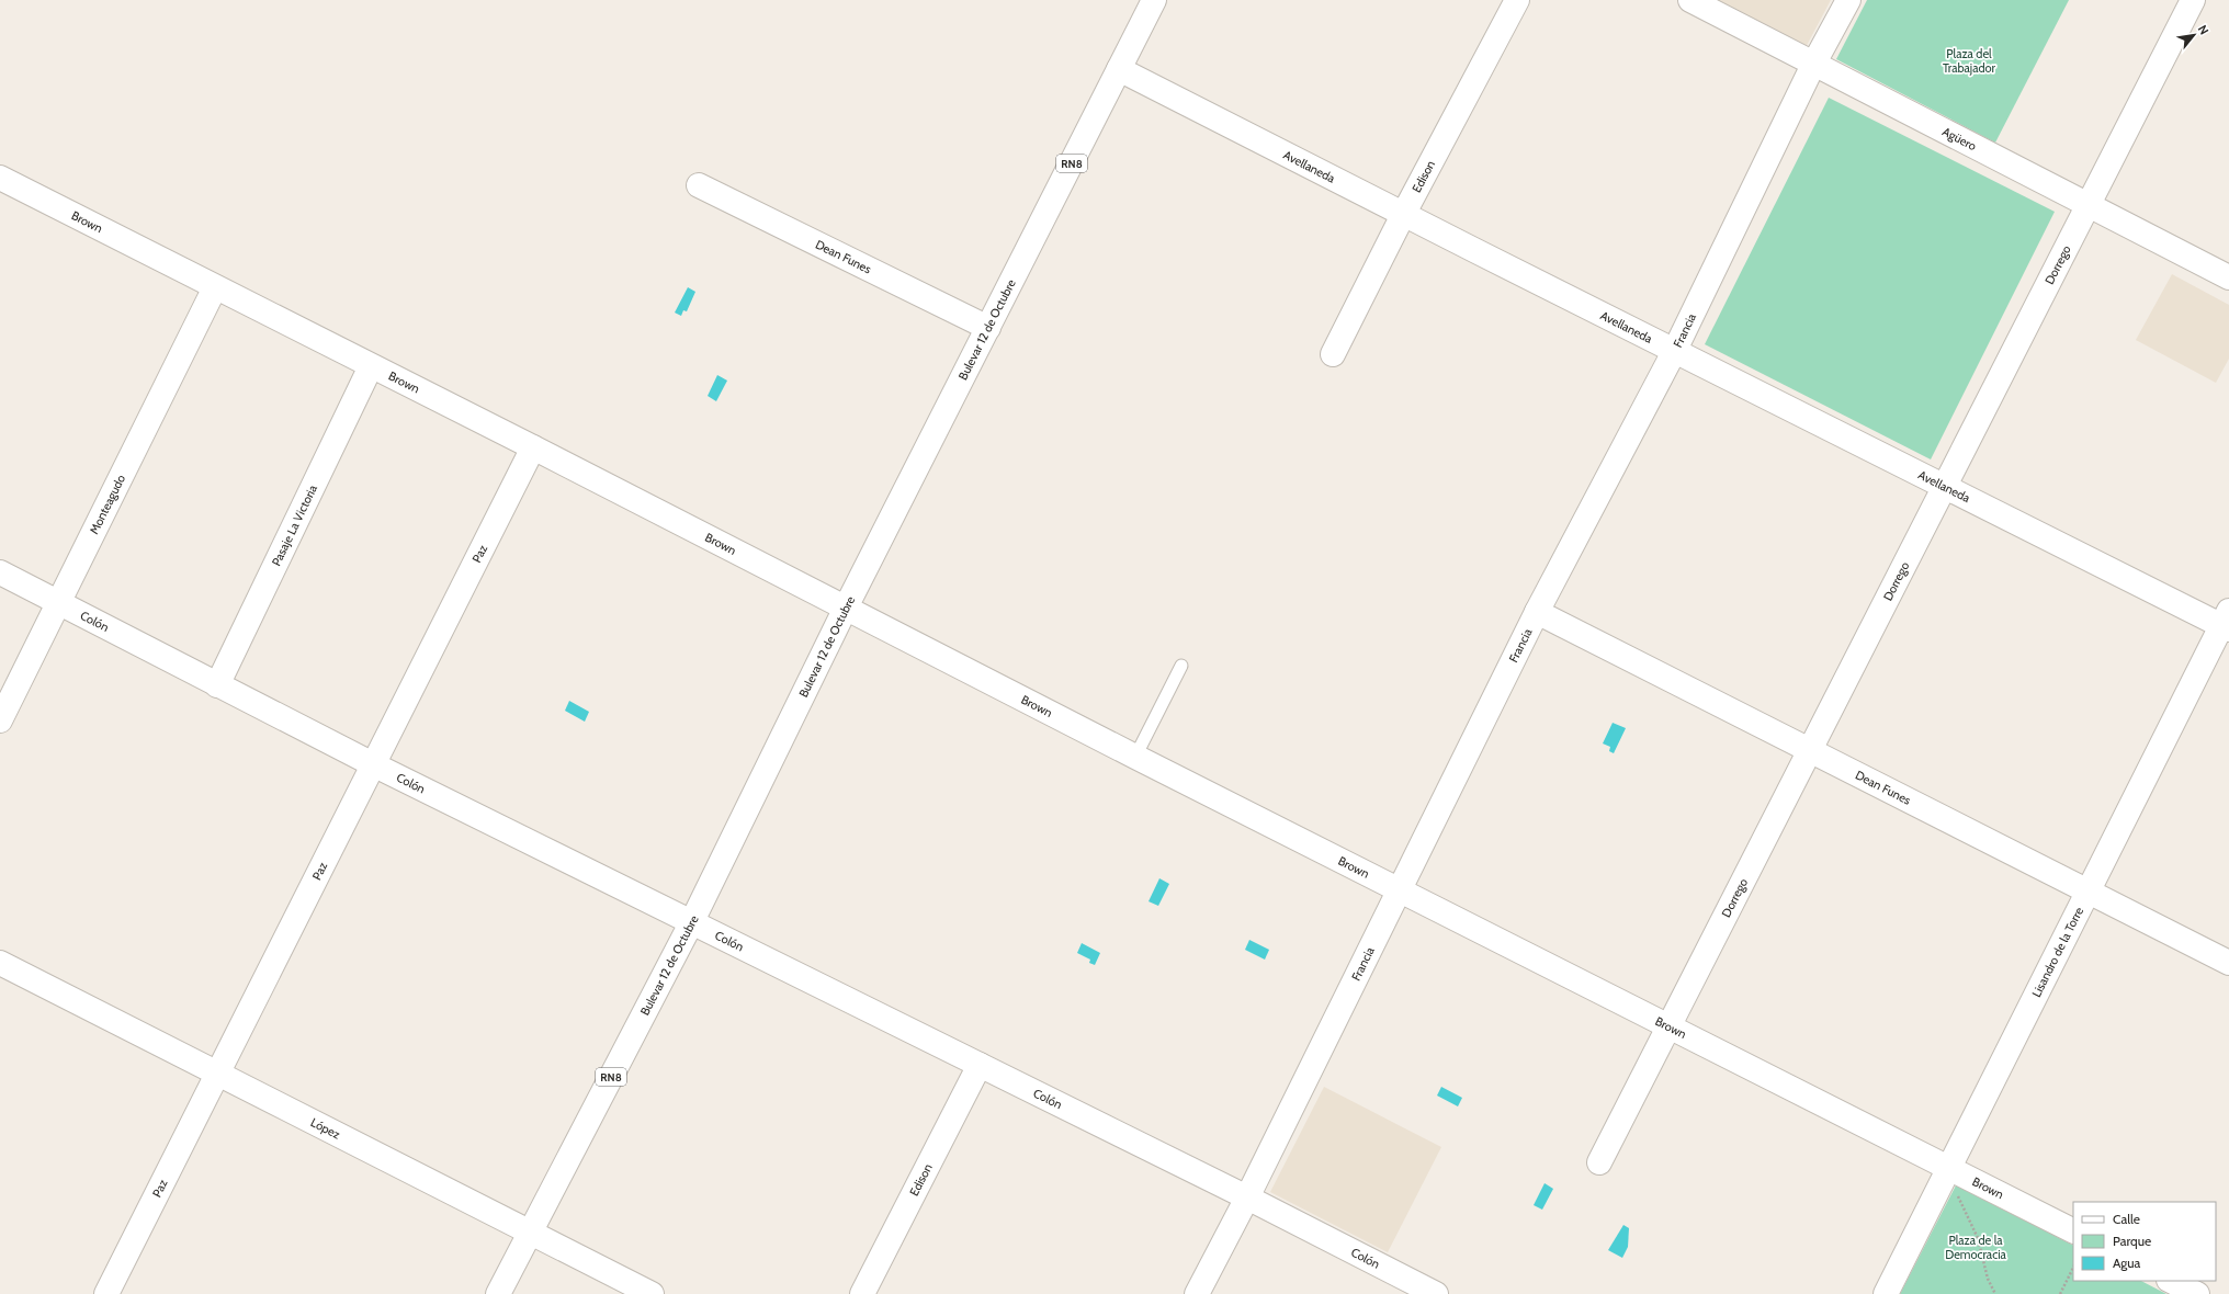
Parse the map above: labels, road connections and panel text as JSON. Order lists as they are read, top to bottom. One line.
{"streets":{"main road":["Agüero","RN8","Avellaneda","Edison","Brown","Dean Funes","Dorrego","Bulevar 12 de Octubre","Francia","Monteagudo","Pasaje La Victoria","Paz","Colón","Lisandro de la Torre","López"]},"crossings":[["Agüero","Dorrego"],["Agüero","Francia"],["Avellaneda","Edison"],["Avellaneda","Dorrego"],["Avellaneda","Bulevar 12 de Octubre"],["Avellaneda","Francia"],["Avellaneda","Lisandro de la Torre"],["Edison","Colón"],["Brown","Dorrego"],["Brown","Bulevar 12 de Octubre"],["Brown","Francia"],["Brown","Monteagudo"],["Brown","Pasaje La Victoria"],["Brown","Paz"],["Brown","Lisandro de la Torre"],["Dean Funes","Dorrego"],["Dean Funes","Bulevar 12 de Octubre"],["Dean Funes","Francia"],["Dean Funes","Lisandro de la Torre"],["Bulevar 12 de Octubre","Colón"],["Bulevar 12 de Octubre","López"],["Francia","Colón"],["Monteagudo","Colón"],["Pasaje La Victoria","Colón"],["Paz","Colón"],["Paz","López"]],"parks":["Plaza del Trabajador","Plaza de la Democracia"],"legend":["Calle","Parque","Agua"],"north":"top right"}
